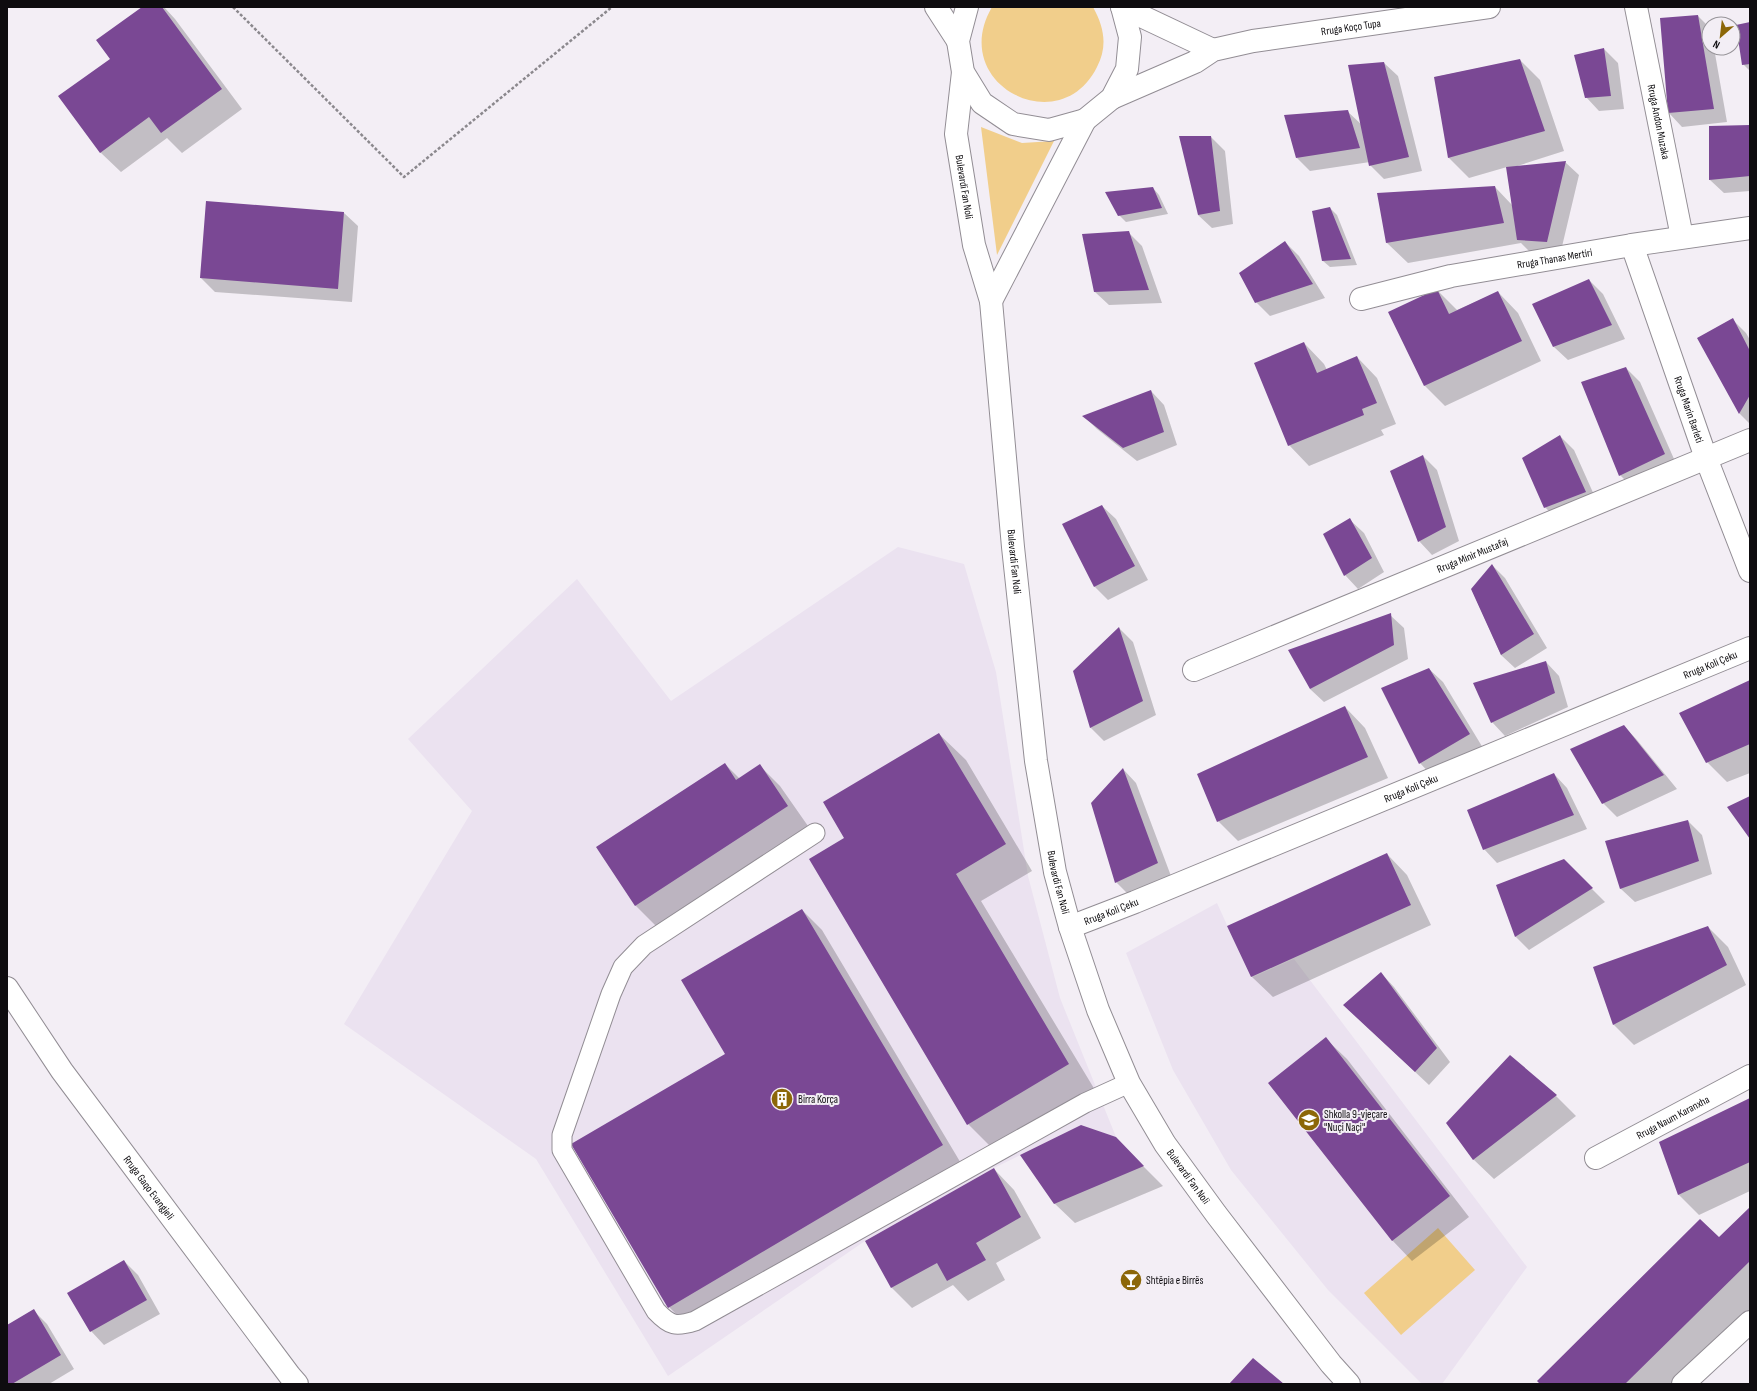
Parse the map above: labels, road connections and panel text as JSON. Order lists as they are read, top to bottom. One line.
{"streets":{"street":["Rruga Koço Tupa","Rruga Andon Muzaka","Bulevardi Fan Noli","Rruga Thanas Mertiri","Rruga Marin Barleti","Rruga Minir Mustafaj","Rruga Koli Çeku","Rruga Naum Karanxha","Rruga Gaqo Evangjeli"]},"crossings":[["Rruga Andon Muzaka","Rruga Thanas Mertiri"],["Bulevardi Fan Noli","Rruga Koli Çeku"],["Rruga Thanas Mertiri","Rruga Marin Barleti"],["Rruga Marin Barleti","Rruga Minir Mustafaj"]],"places":{"building":["Birra Korça"],"school or university":["Shkolla 9-vjeçare \"Nuçi Naçi\""],"bar":["Shtëpia e Birrës"]},"north":"bottom left"}
